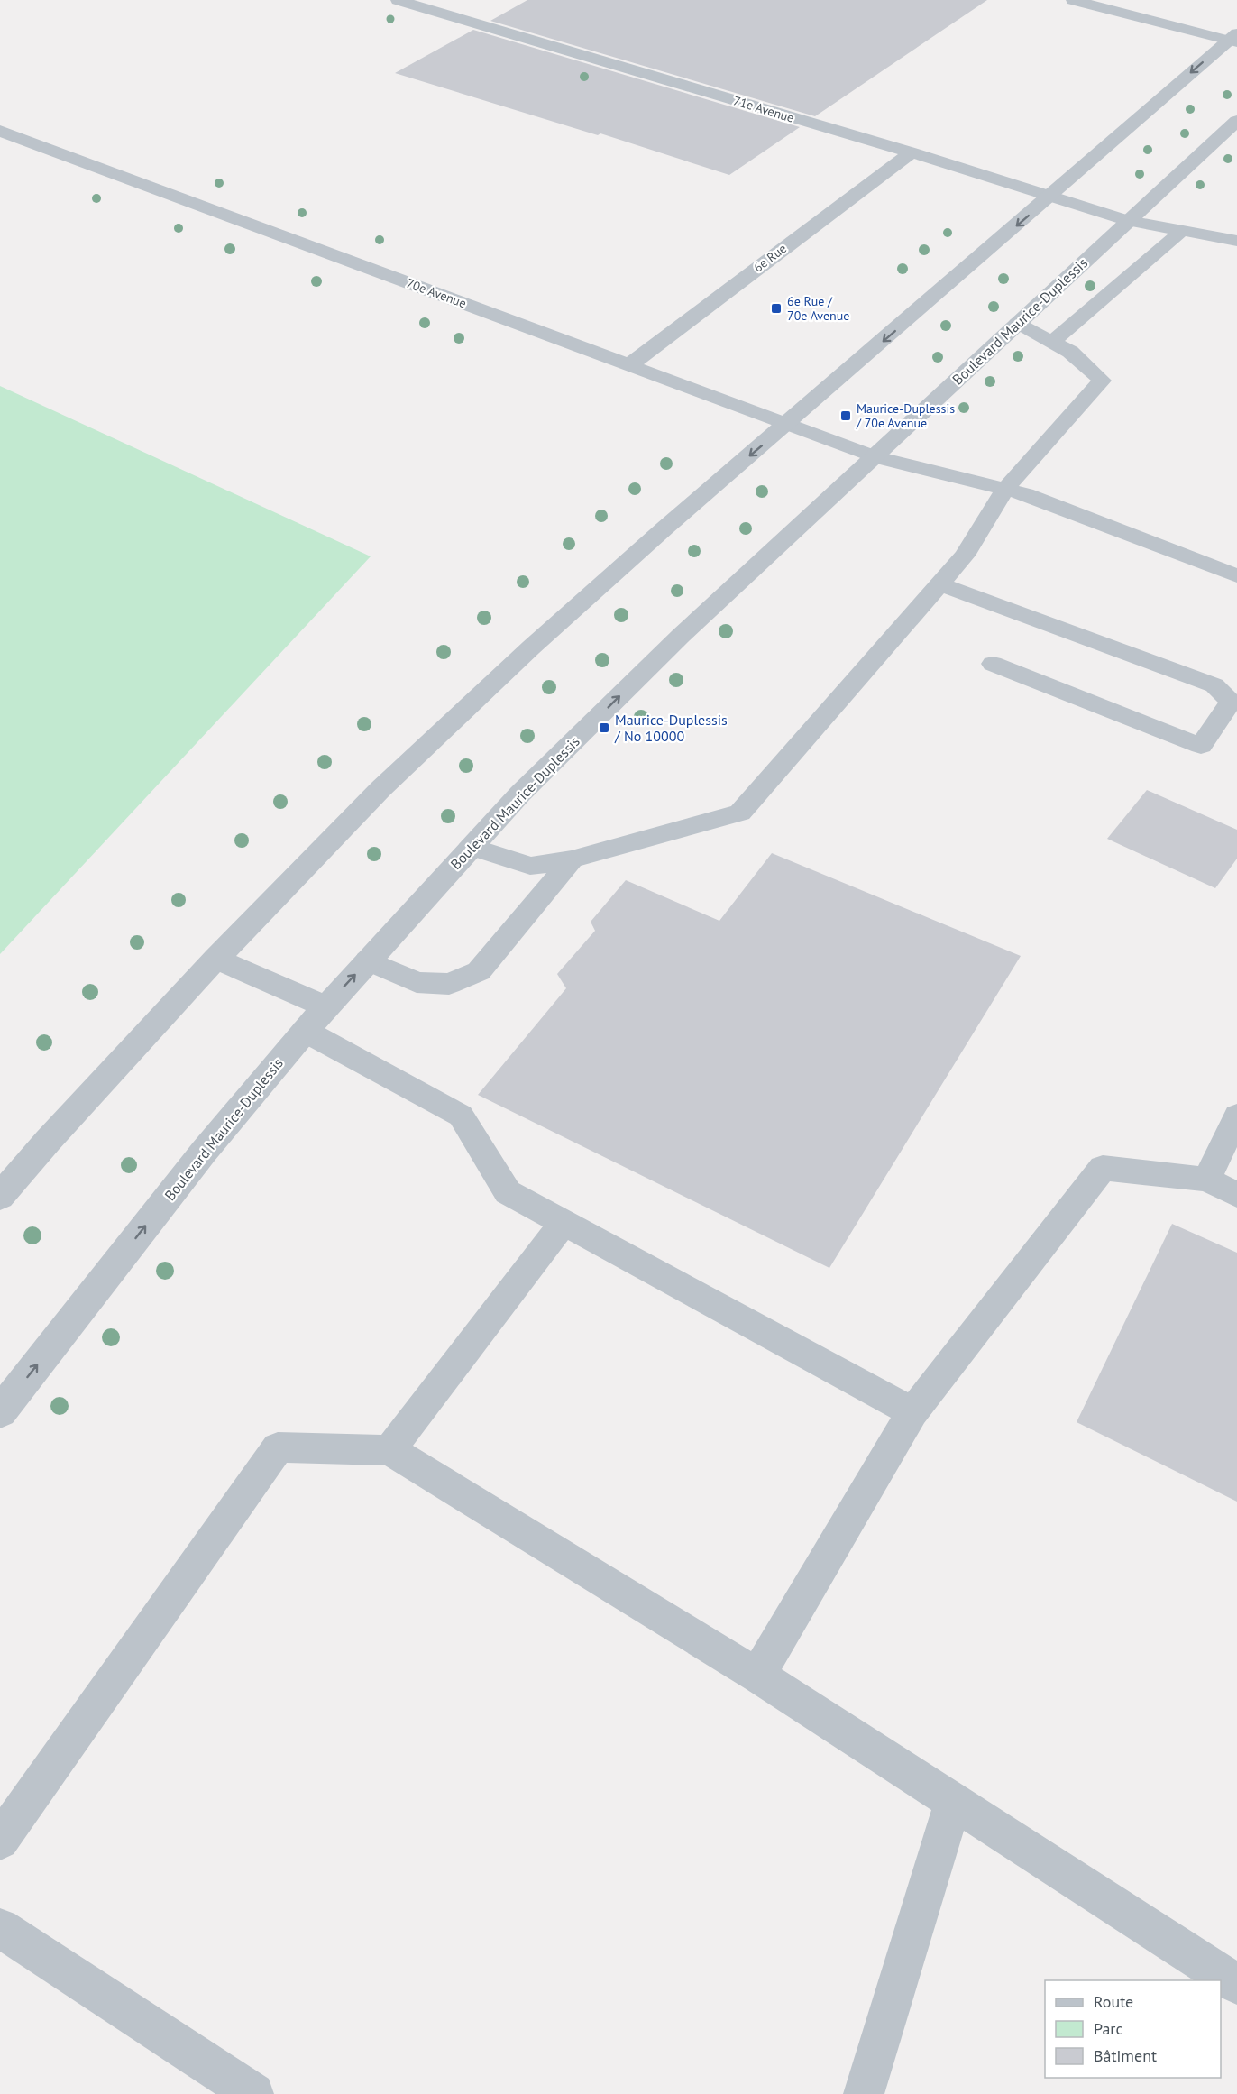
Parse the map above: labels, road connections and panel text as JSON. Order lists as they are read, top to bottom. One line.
{"streets":{"street":["71e Avenue","6e Rue","70e Avenue","Boulevard Maurice-Duplessis"]},"crossings":[["71e Avenue","6e Rue"],["71e Avenue","Boulevard Maurice-Duplessis"],["6e Rue","70e Avenue"],["70e Avenue","Boulevard Maurice-Duplessis"]],"places":{"transit":["6e Rue / 70e Avenue","Maurice-Duplessis / 70e Avenue","Maurice-Duplessis / No 10000"]},"legend":["Route","Parc","Bâtiment"]}
